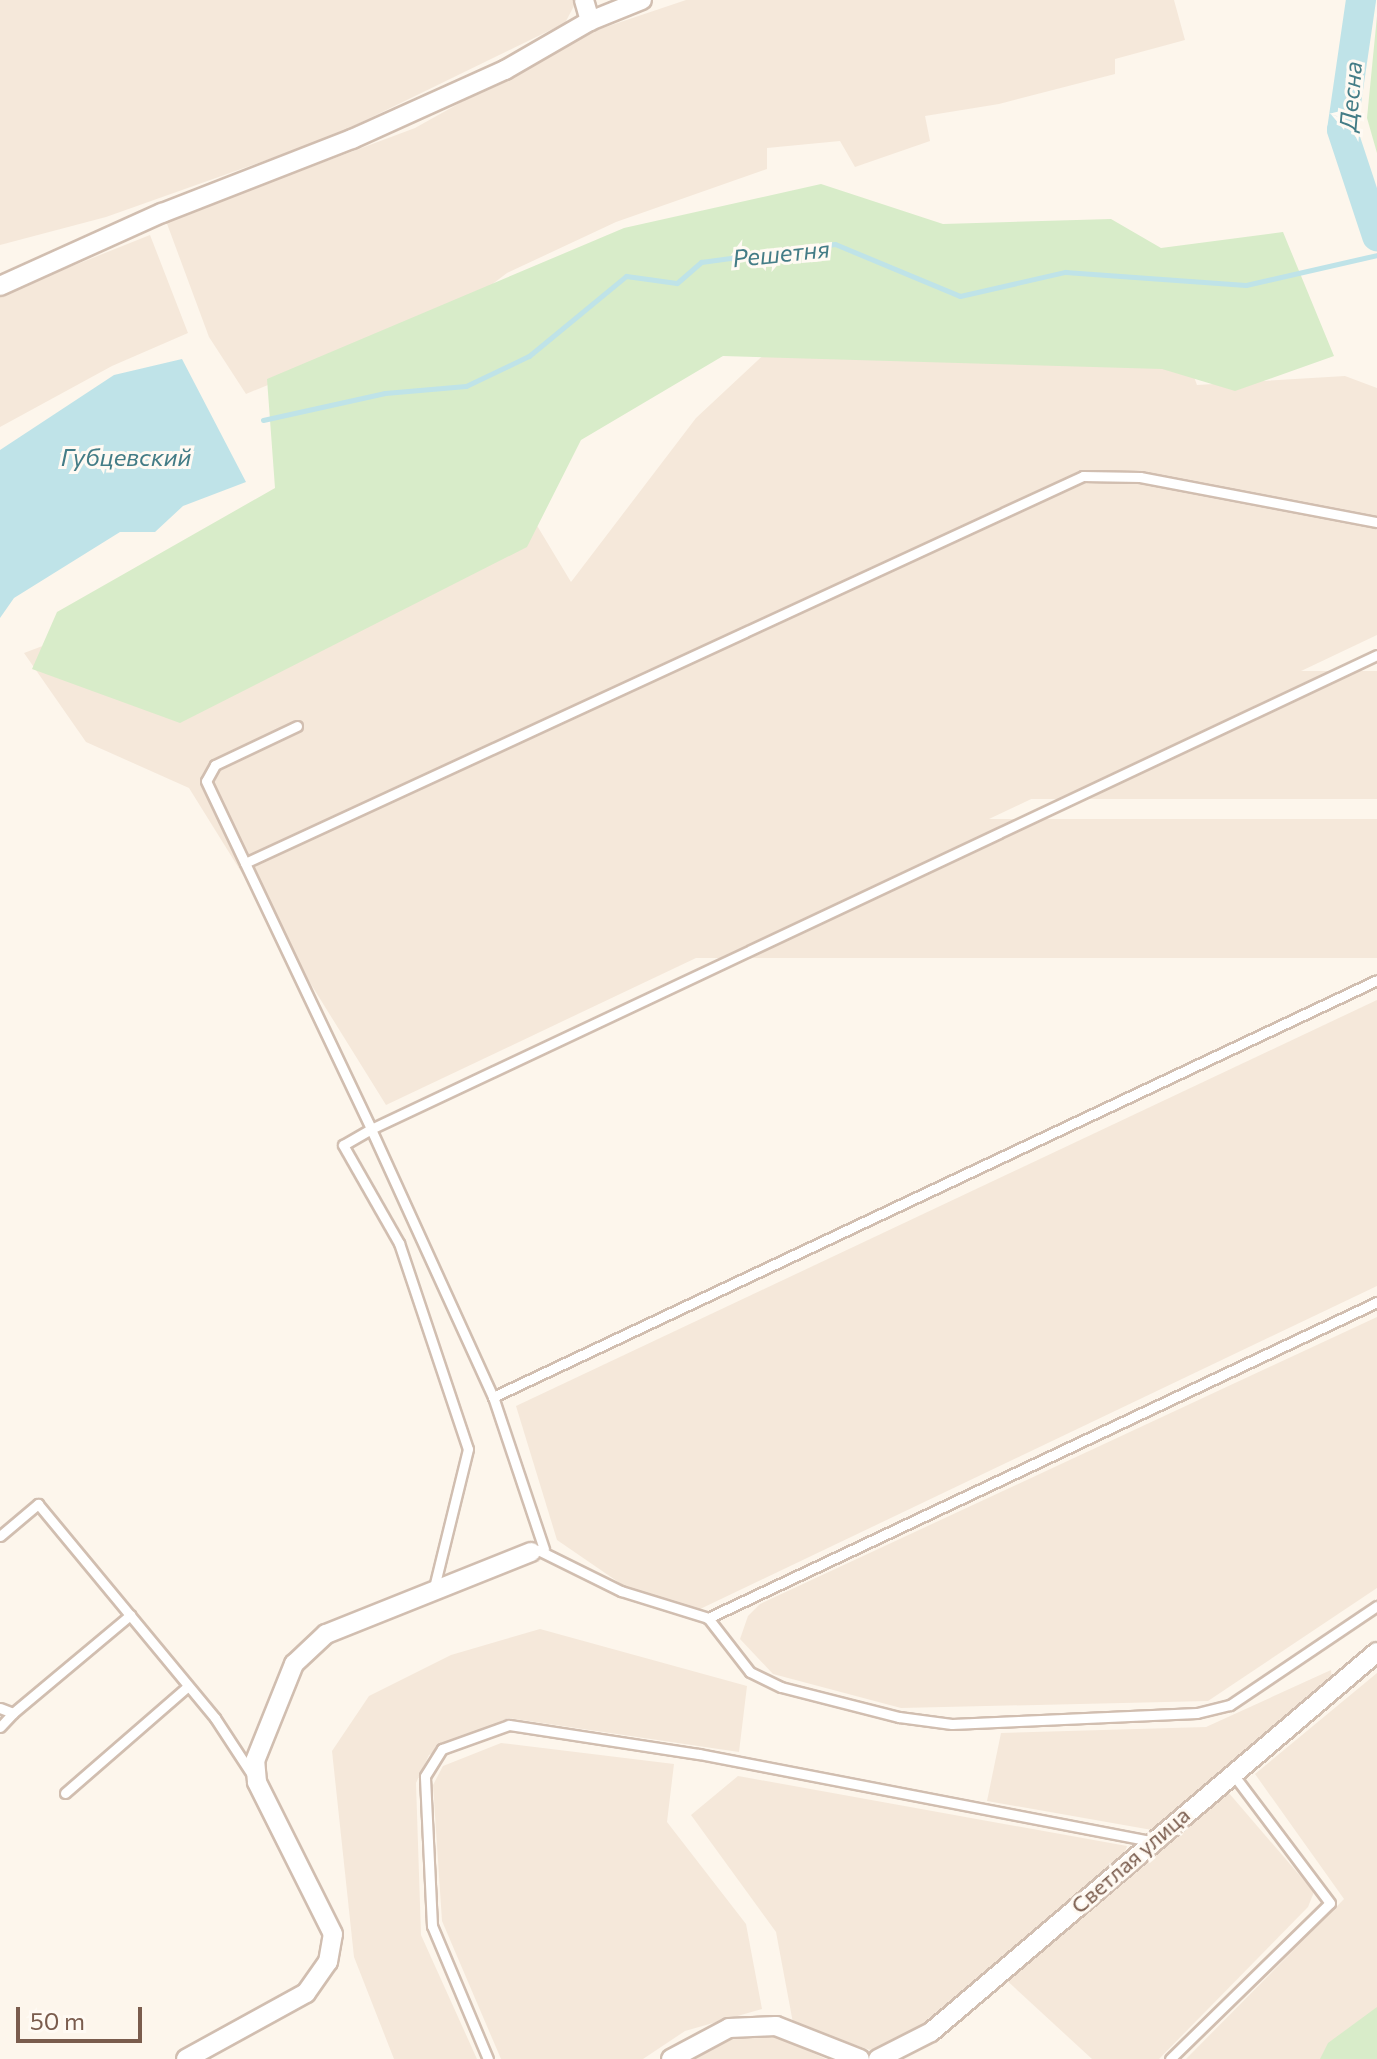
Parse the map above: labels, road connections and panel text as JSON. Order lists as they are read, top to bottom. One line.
{"streets":{"street":["Светлая улица"]},"water":["Десна","Решетня","Губцевский"],"scale_bar":"50 m"}
